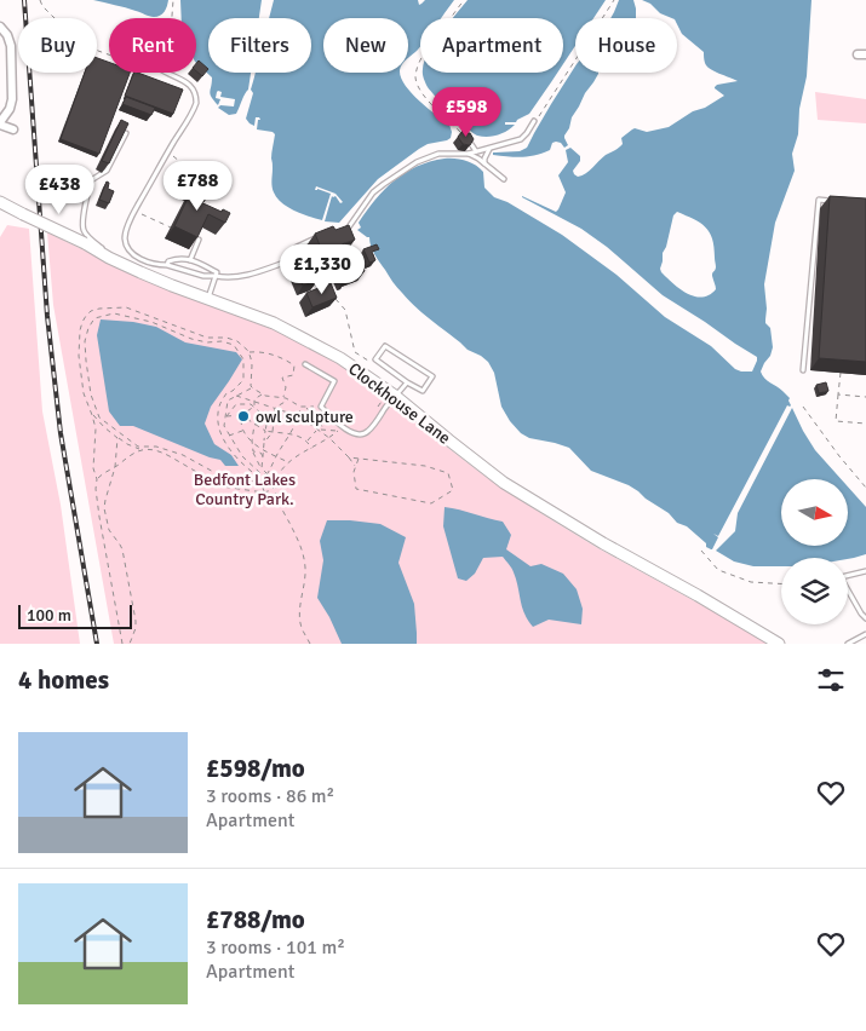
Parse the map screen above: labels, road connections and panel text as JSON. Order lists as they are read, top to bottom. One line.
{"streets":{"main road":["Clockhouse Lane"]},"parks":["Bedfont Lakes Country Park."],"places":["owl sculpture"],"scale_bar":"100 m","north":"right","page":{"chip":["Buy","Rent","Filters","New","Apartment","House"],"price":["£598","£788","£438","£1,330"],"scale":"100 m","heading":"4 homes","list":[{"name":"£598/mo","note":"3 rooms · 86 m² · Apartment"},{"name":"£788/mo","note":"3 rooms · 101 m² · Apartment"}]}}
